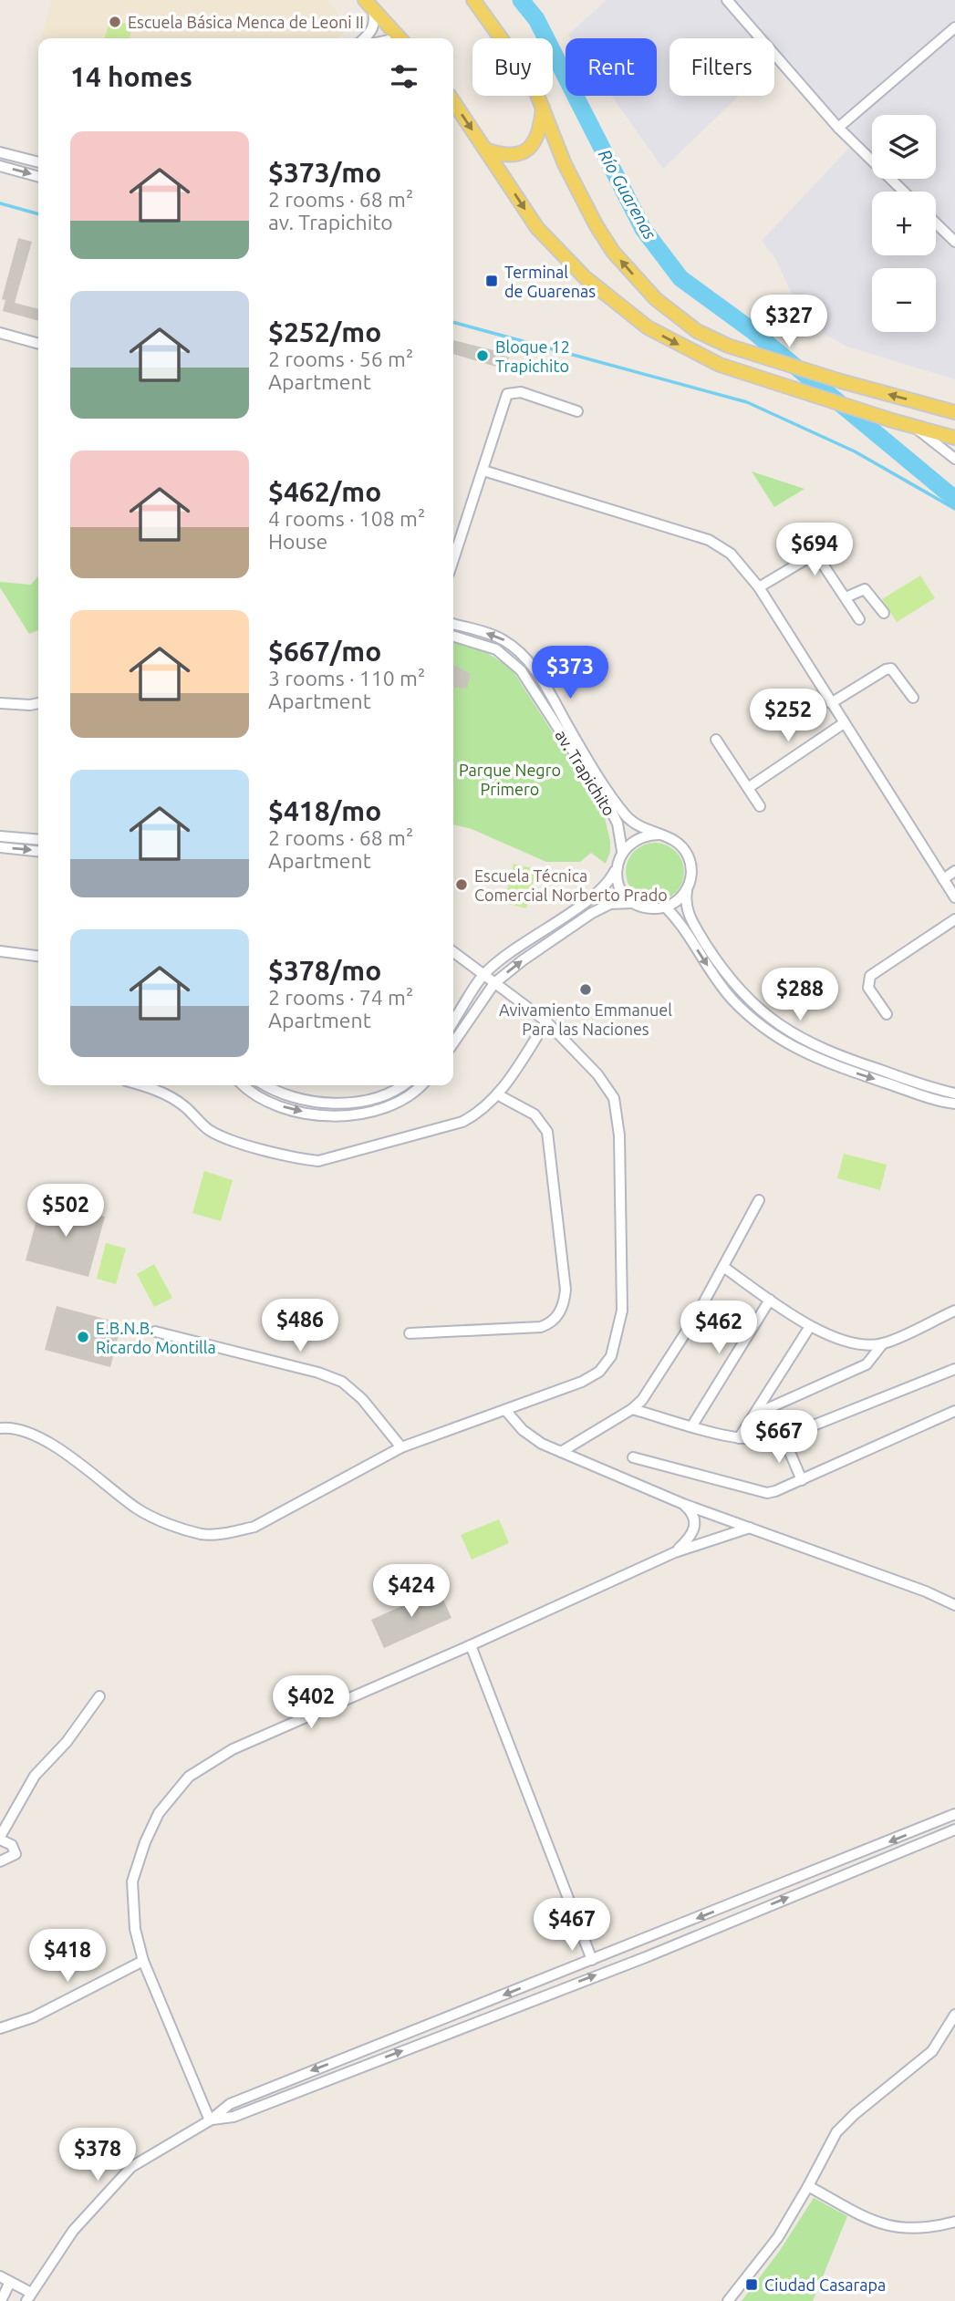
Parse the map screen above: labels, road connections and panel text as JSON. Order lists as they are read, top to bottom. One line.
{"streets":{"street":["av. Trapichito"]},"water":["Río Guarenas"],"parks":["Parque Negro Primero"],"places":{"other":["Escuela Básica Menca de Leoni II","Bloque 12 Trapichito","Escuela Técnica Comercial Norberto Prado","Avivamiento Emmanuel Para las Naciones","E.B.N.B. Ricardo Montilla"],"transit":["Terminal de Guarenas","Ciudad Casarapa"]},"page":{"chip":["Buy","Rent","Filters"],"heading":"14 homes","map_buttons":["+","−"],"list":[{"name":"$373/mo","note":"2 rooms · 68 m² · av. Trapichito"},{"name":"$252/mo","note":"2 rooms · 56 m² · Apartment"},{"name":"$462/mo","note":"4 rooms · 108 m² · House"},{"name":"$667/mo","note":"3 rooms · 110 m² · Apartment"},{"name":"$418/mo","note":"2 rooms · 68 m² · Apartment"},{"name":"$378/mo","note":"2 rooms · 74 m² · Apartment"}],"price":["$327","$694","$373","$252","$288","$502","$486","$462","$667","$424","$402","$467","$418","$378"]}}
